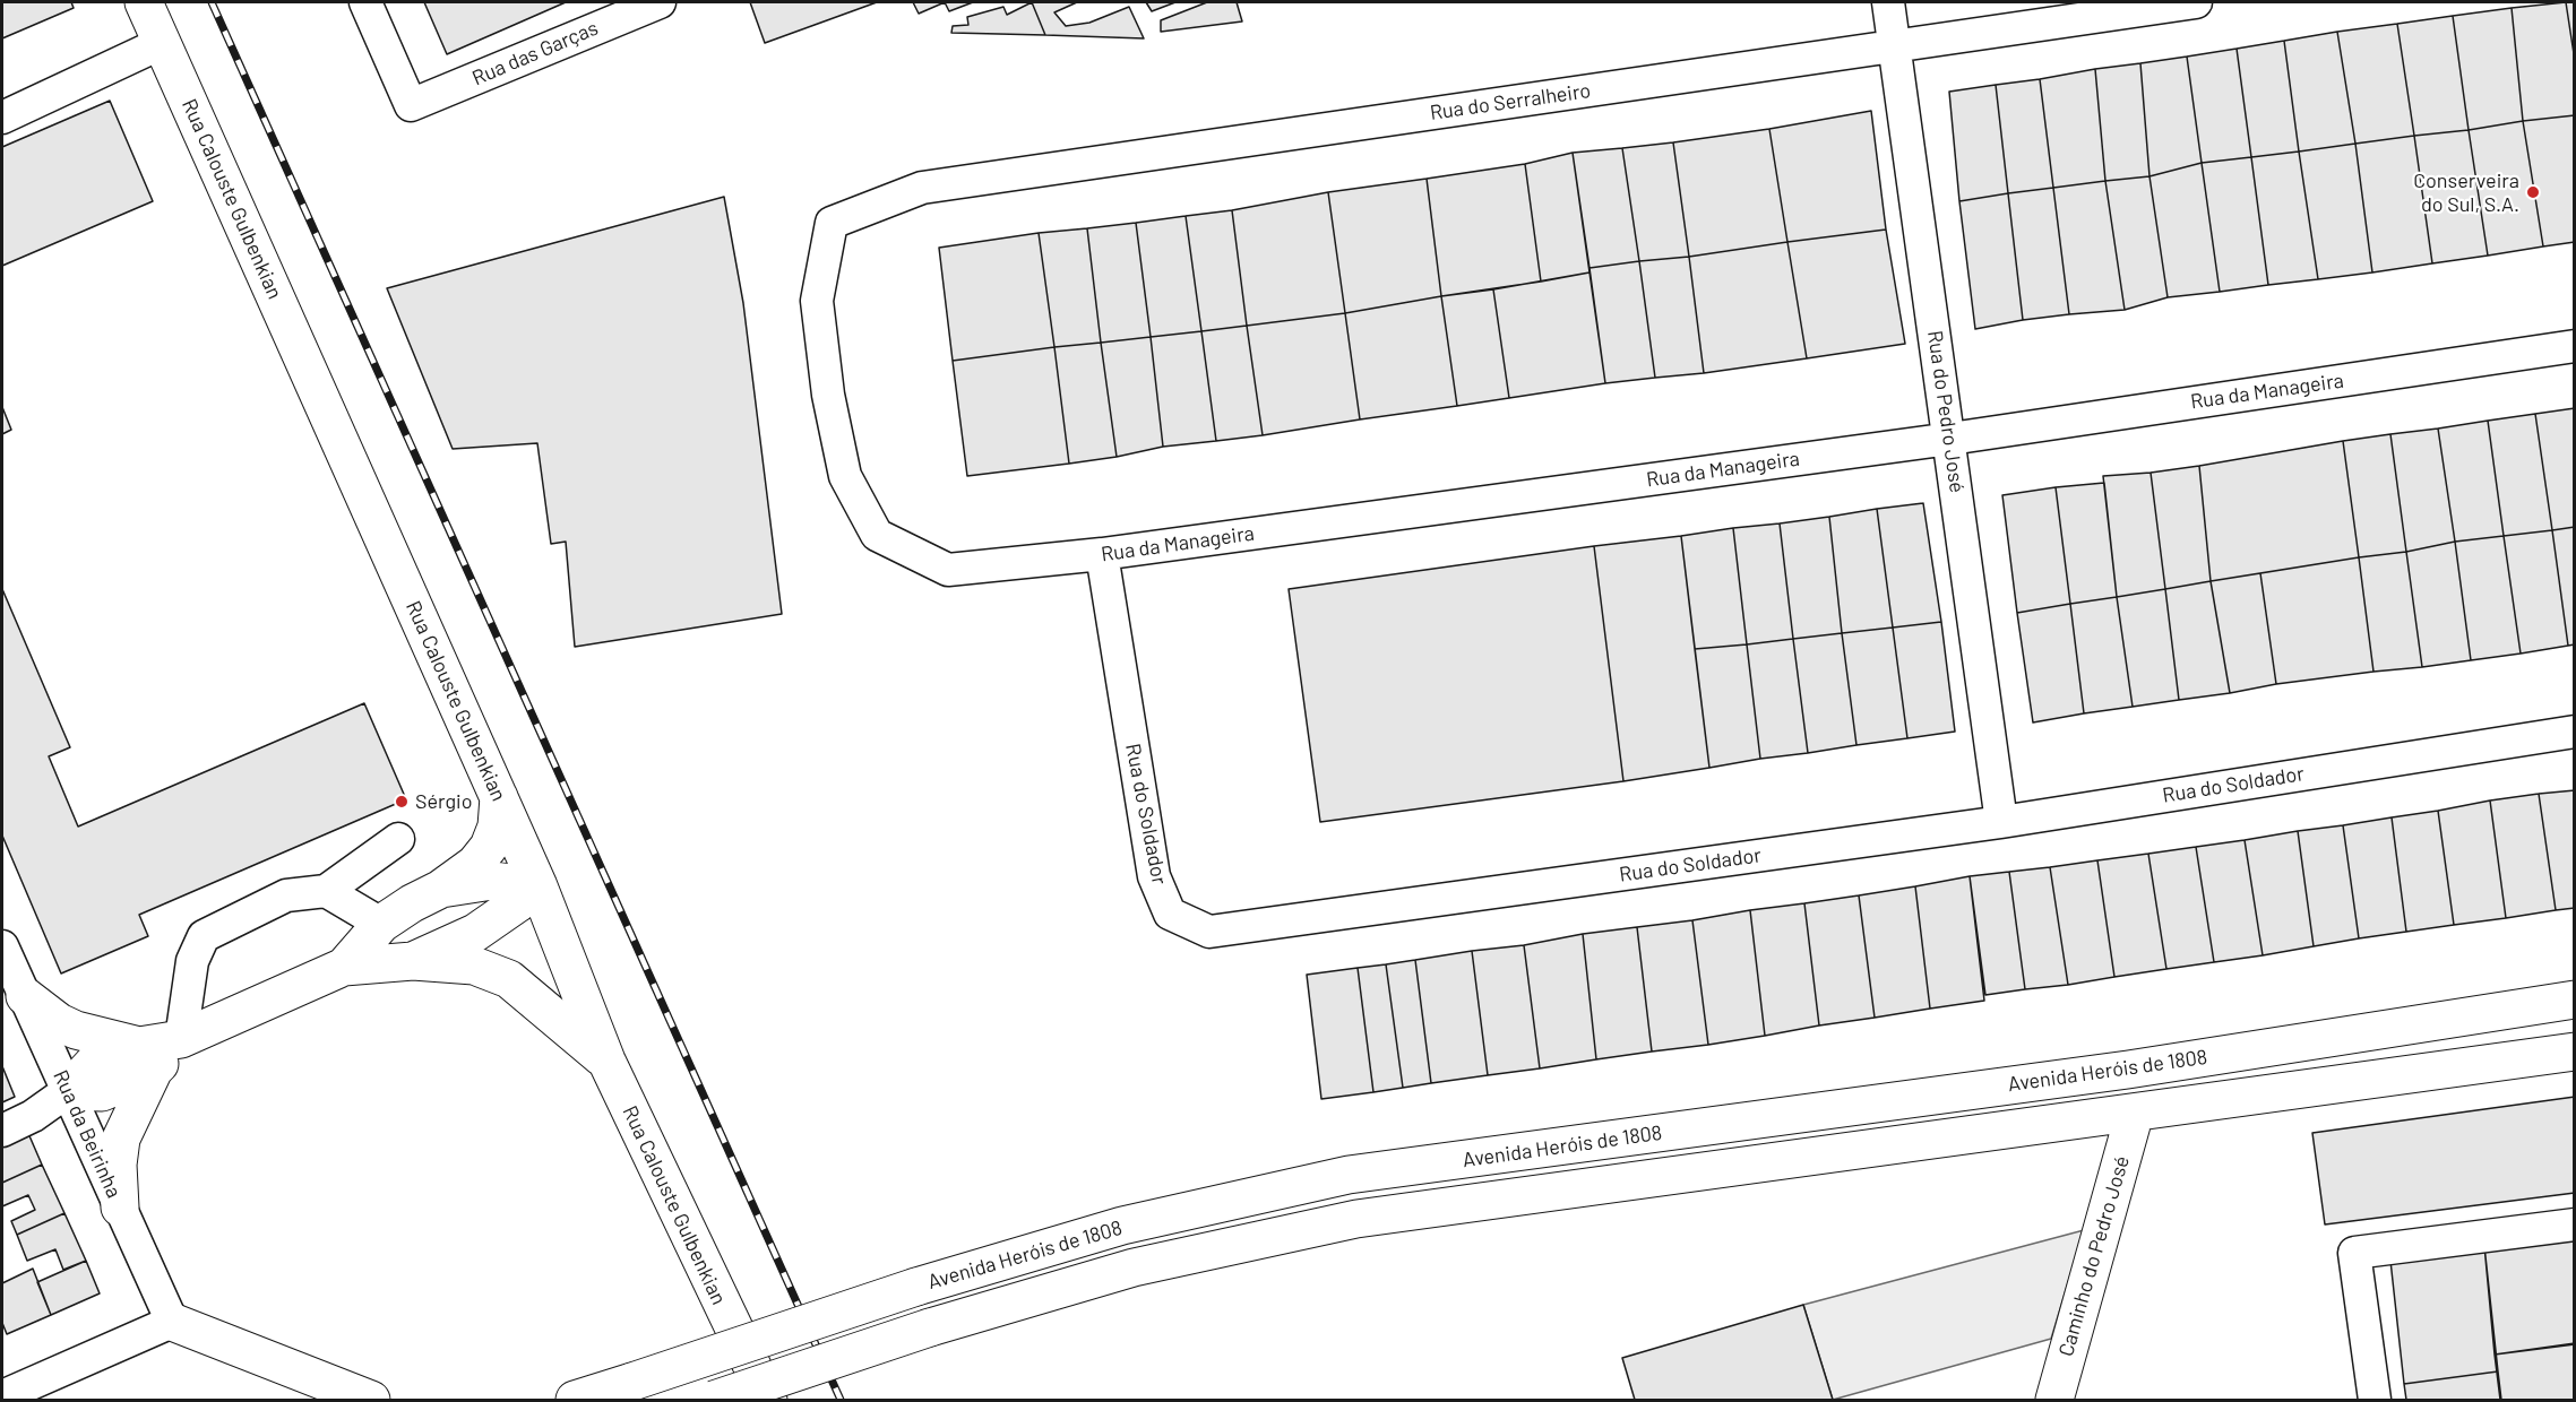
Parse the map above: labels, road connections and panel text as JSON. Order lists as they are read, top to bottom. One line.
{"streets":{"main road":["Rua Calouste Gulbenkian","Avenida Heróis de 1808","Caminho do Pedro José"],"street":["Rua das Garças","Rua do Serralheiro","Rua da Manageira","Rua do Pedro José","Rua do Soldador","Rua da Beirinha"]},"crossings":[["Rua do Serralheiro","Rua da Manageira"],["Rua do Serralheiro","Rua do Pedro José"],["Rua da Manageira","Rua do Pedro José"],["Rua da Manageira","Rua do Soldador"],["Rua do Pedro José","Rua do Soldador"],["Avenida Heróis de 1808","Caminho do Pedro José"]],"places":["Conserveira do Sul, S.A.","Sérgio"]}
